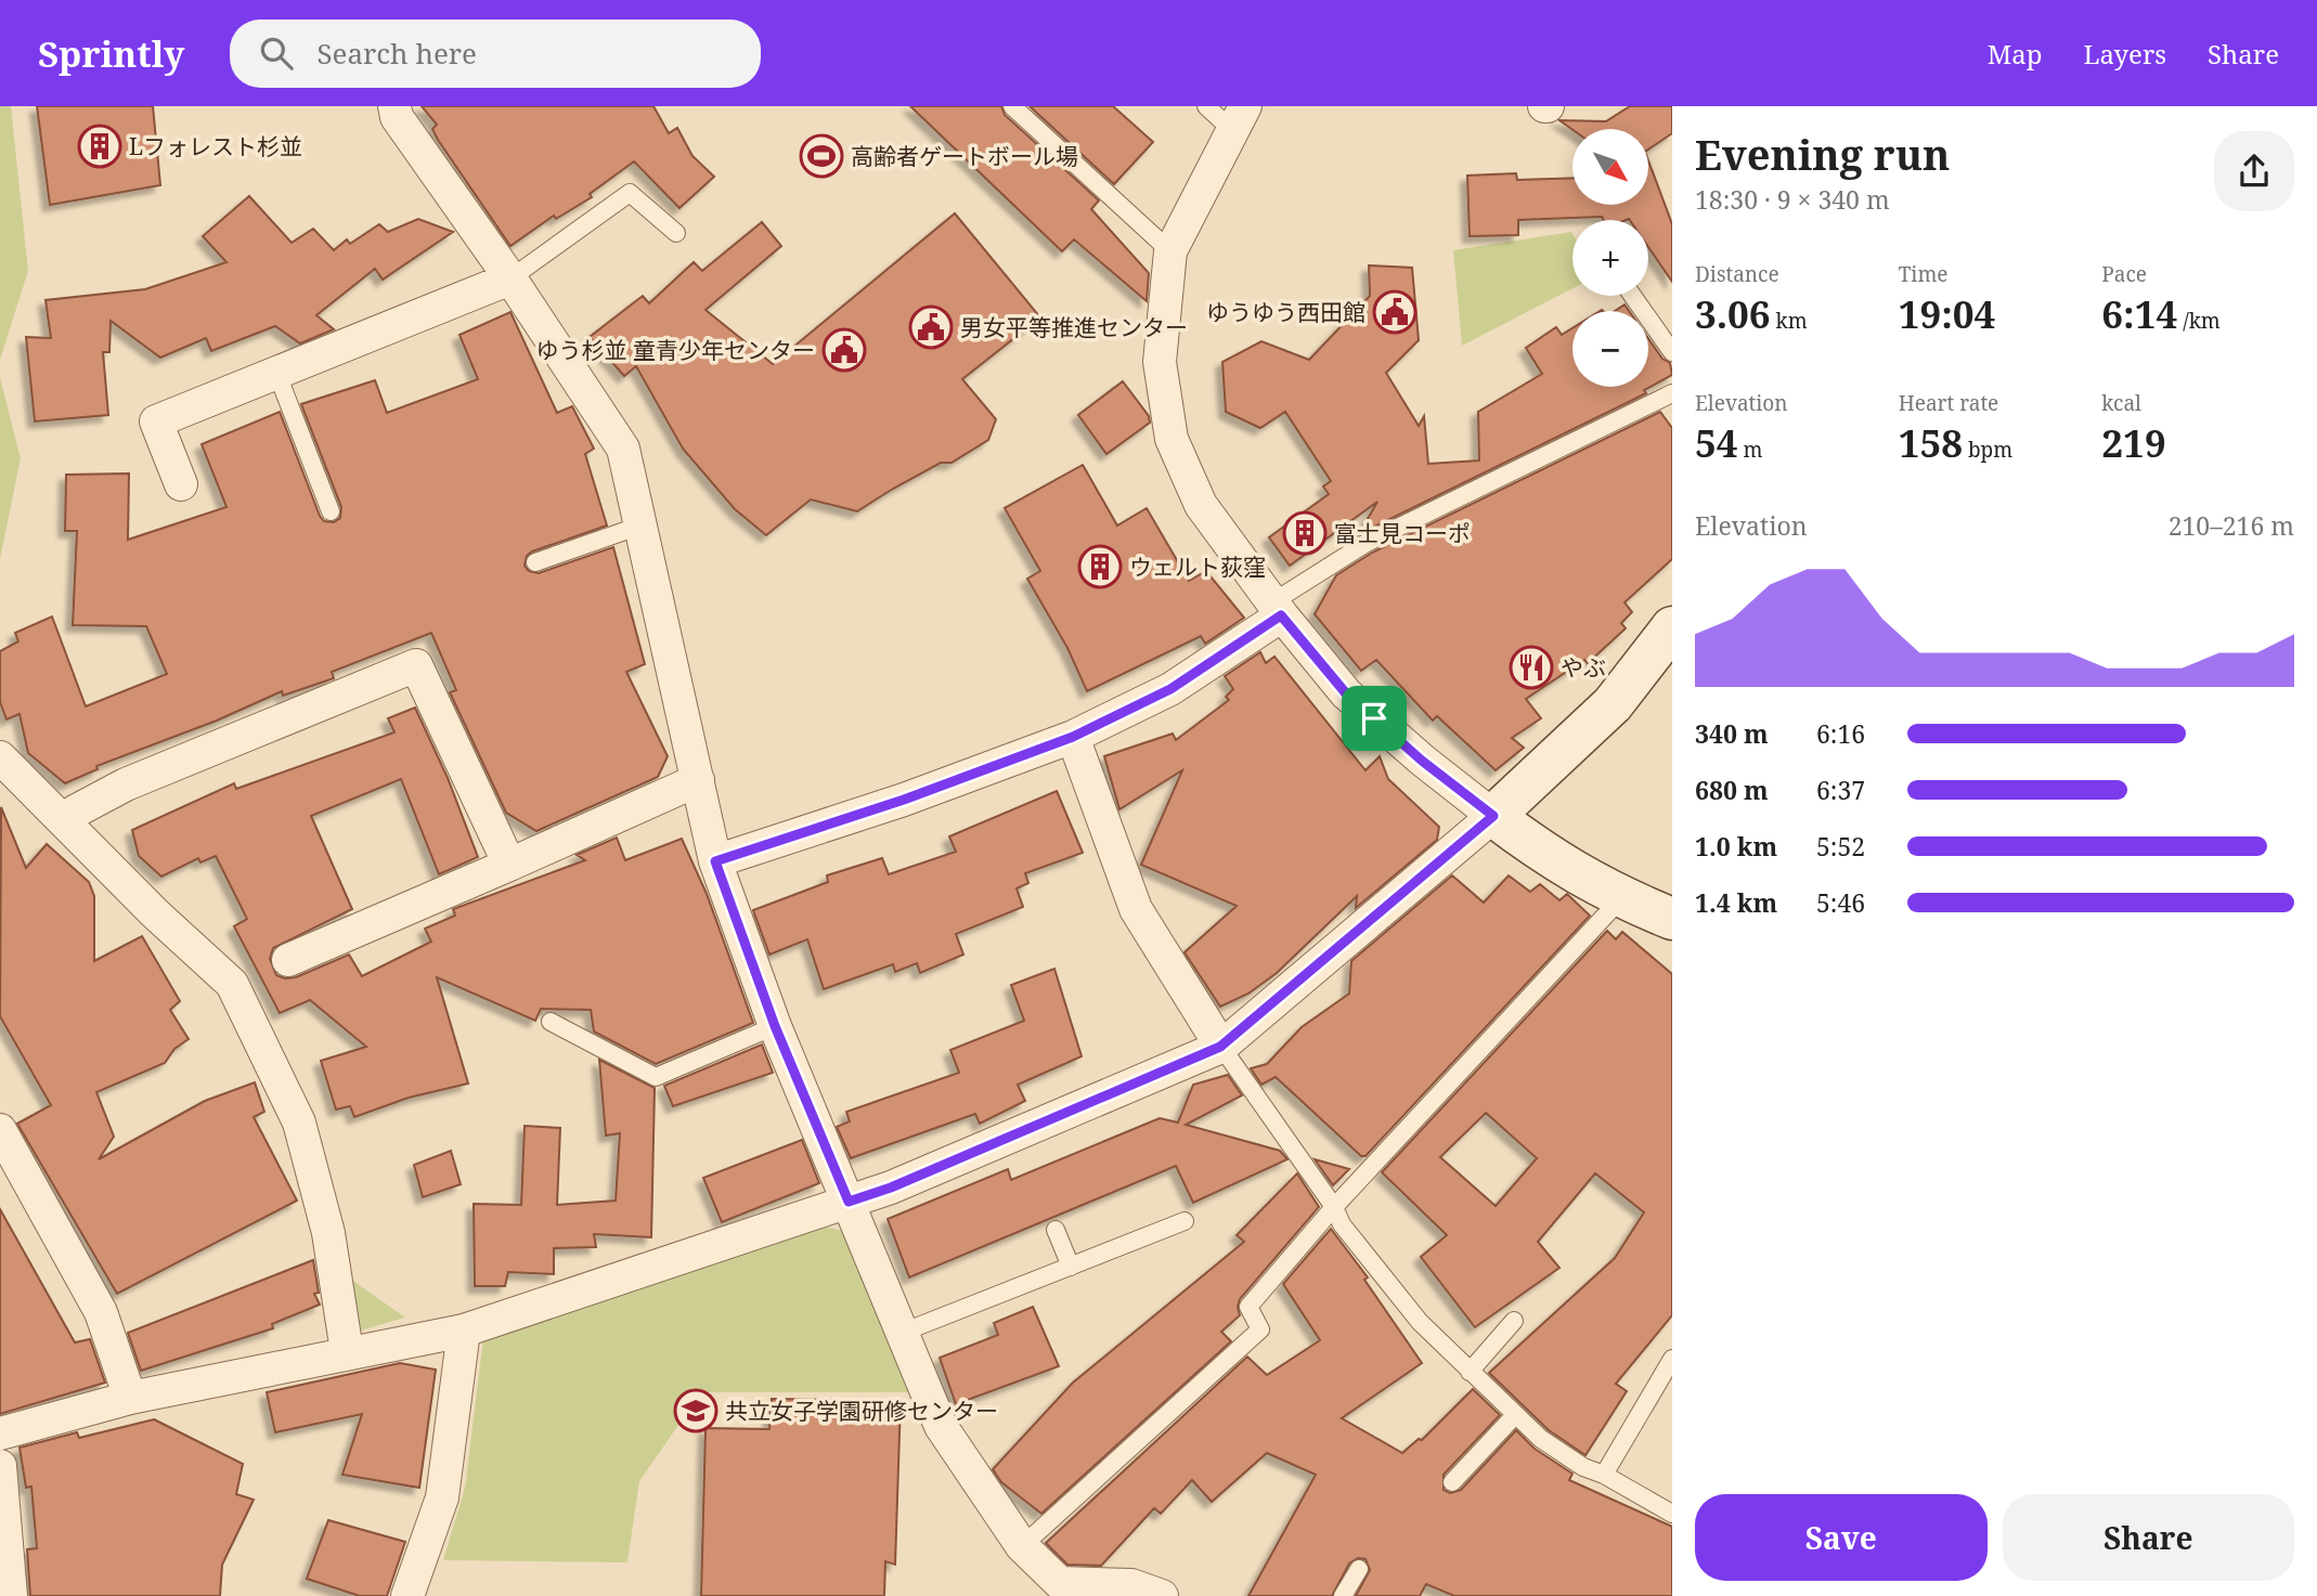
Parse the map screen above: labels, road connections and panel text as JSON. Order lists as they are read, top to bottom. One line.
{"places":{"building":["Lフォレスト杉並","富士見コーポ","ウェルト荻窪"],"sports":["高齢者ゲートボール場"],"public building":["ゆうゆう西田館","男女平等推進センター","ゆう杉並 童青少年センター"],"restaurant":["やぶ"],"school or university":["共立女子学園研修センター"]},"north":"bottom right","page":{"header":"Sprintly","search":"Search here","nav":["Map","Layers","Share"],"heading":["Evening run","18:30 · 9 × 340 m"],"map_buttons":["+","−"],"stats":[["Distance","3.06 km"],["Time","19:04"],["Pace","6:14 /km"],["Elevation","54 m"],["Heart rate","158 bpm"],["kcal","219"]],"chart":["Elevation","210–216 m"],"list":[{"name":"340 m","note":"6:16"},{"name":"680 m","note":"6:37"},{"name":"1.0 km","note":"5:52"},{"name":"1.4 km","note":"5:46"}],"buttons":["Save","Share"]}}
